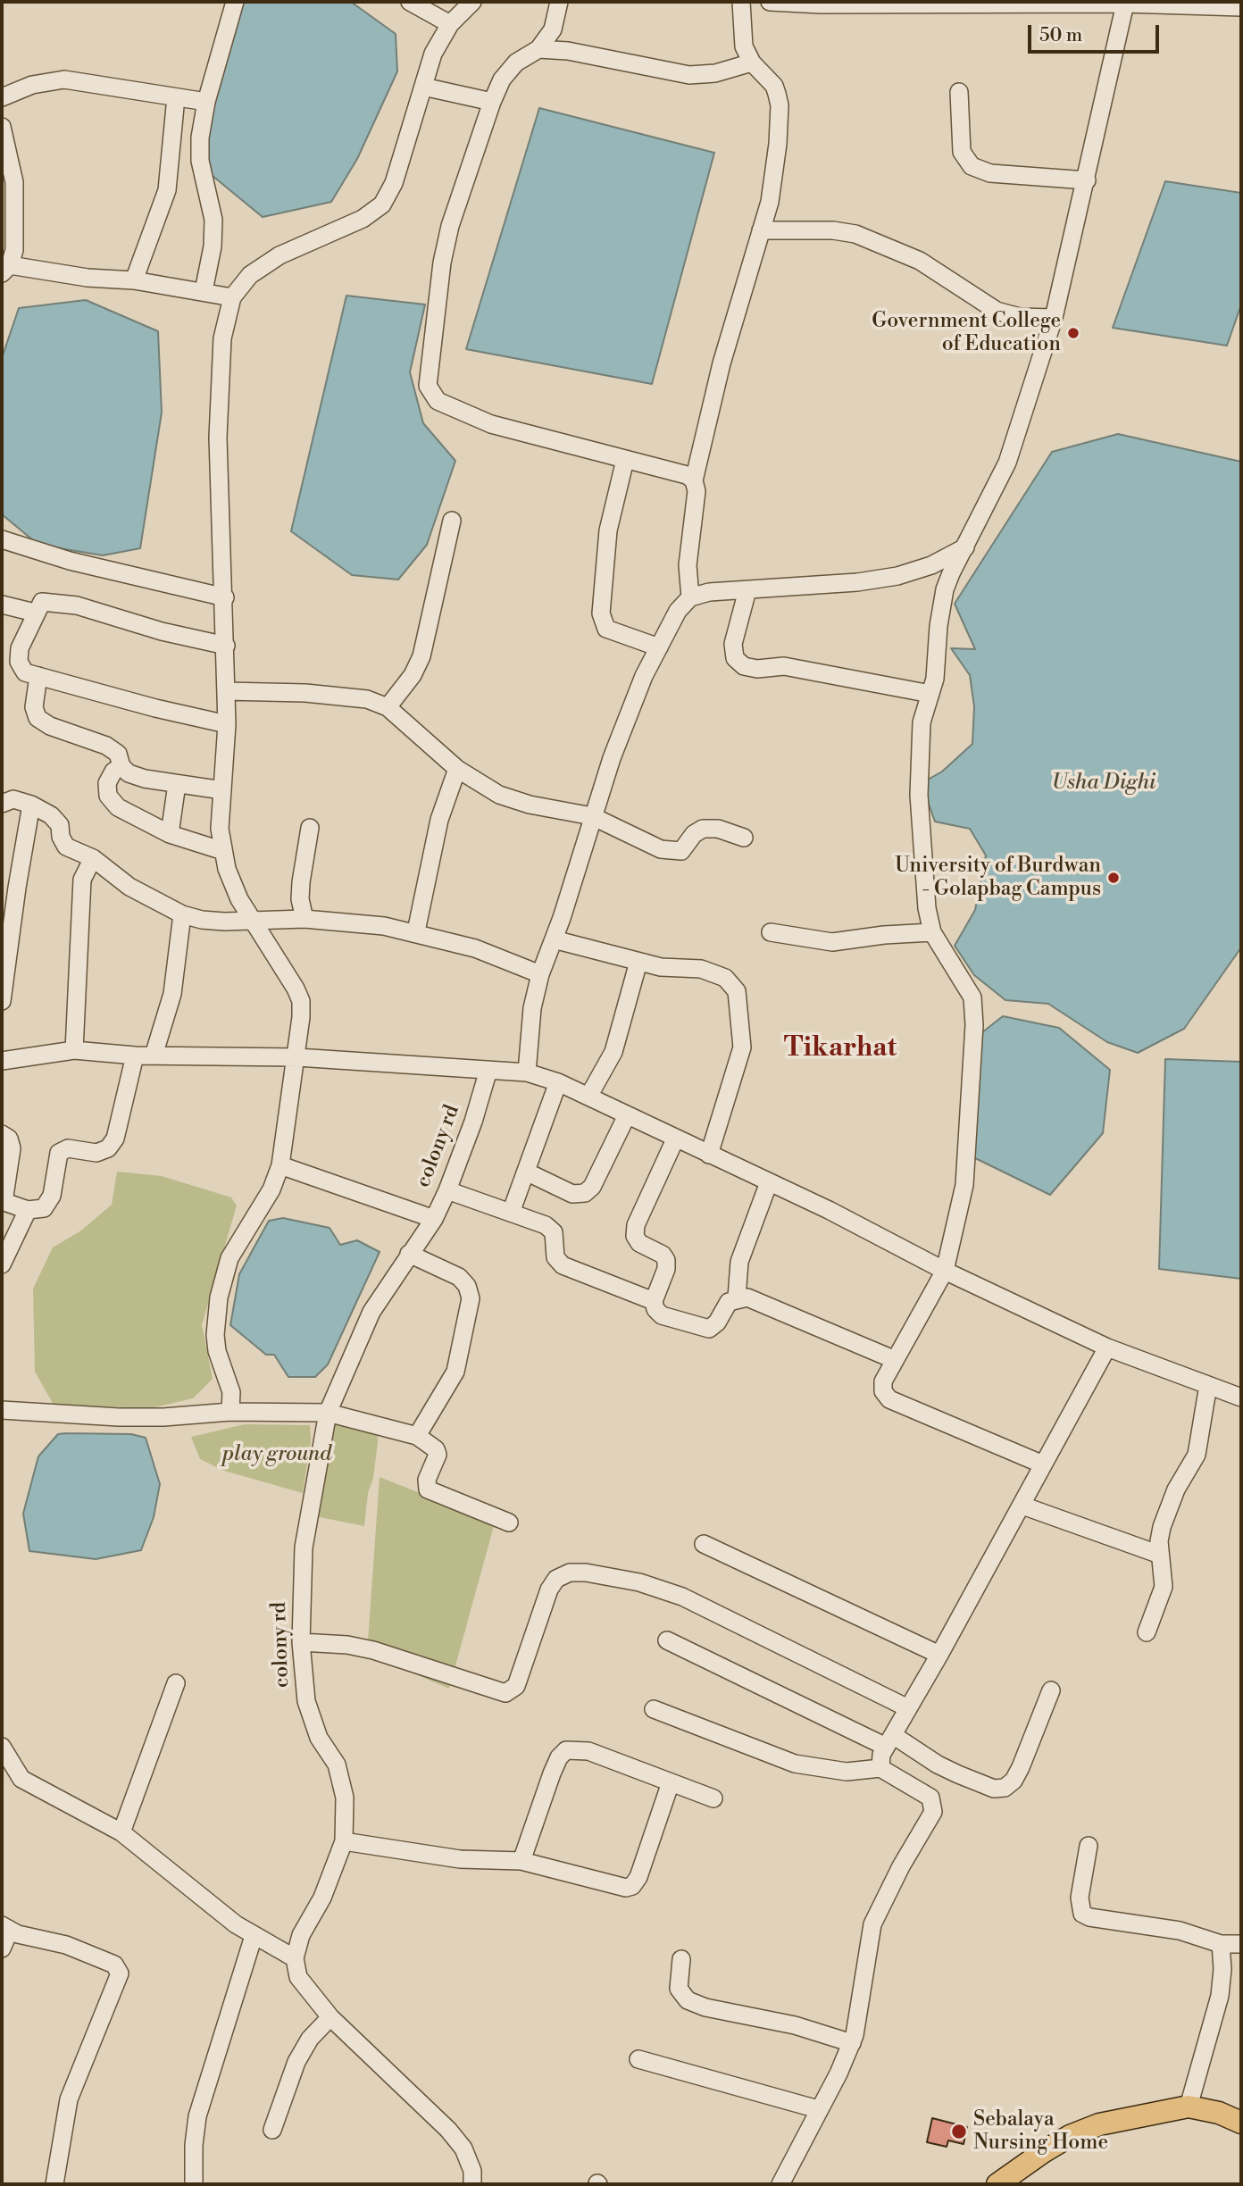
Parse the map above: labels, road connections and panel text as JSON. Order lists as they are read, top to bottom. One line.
{"streets":{"street":["colony rd"]},"districts":["Tikarhat"],"water":["Usha Dighi"],"parks":["play ground"],"places":["Government College of Education","University of Burdwan - Golapbag Campus","Sebalaya Nursing Home"],"scale_bar":"50 m"}
